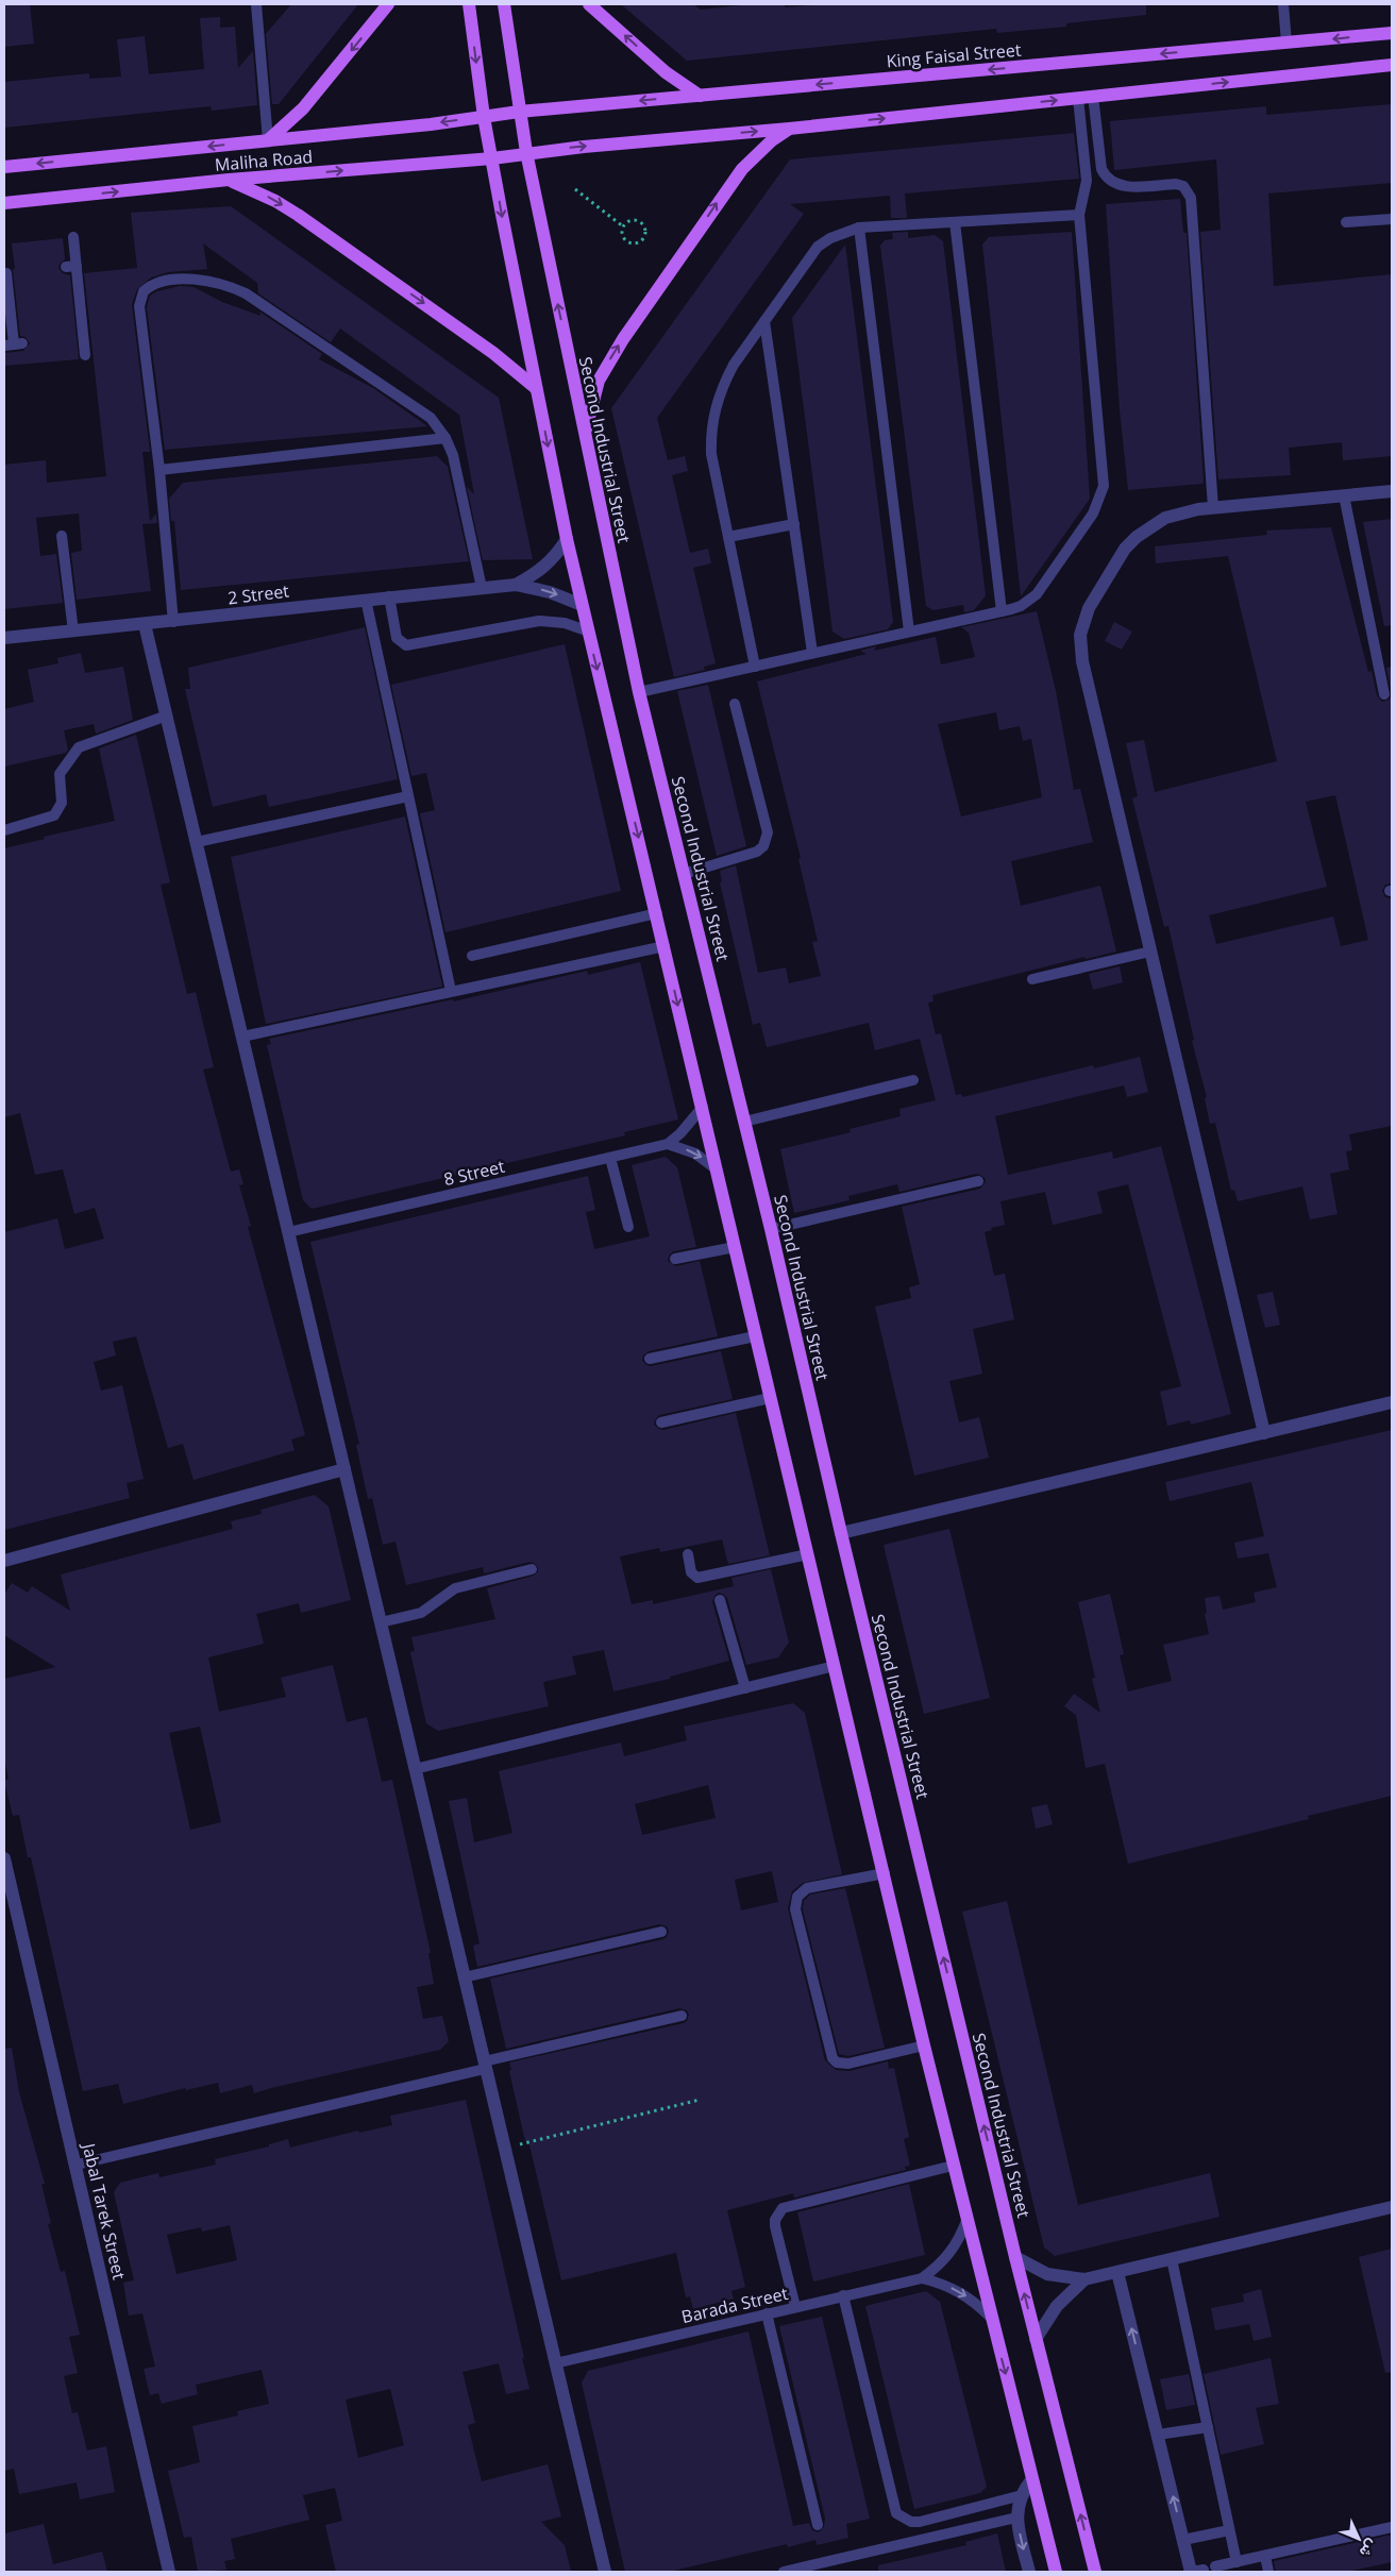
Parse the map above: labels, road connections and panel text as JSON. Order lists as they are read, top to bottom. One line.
{"streets":{"main road":["King Faisal Street","Maliha Road","Second Industrial Street"],"street":["2 Street","Jabal Tarek Street"],"lane":["8 Street","Barada Street"]},"crossings":[["King Faisal Street","Maliha Road"],["King Faisal Street","Second Industrial Street"],["Maliha Road","Second Industrial Street"]],"north":"bottom right"}
